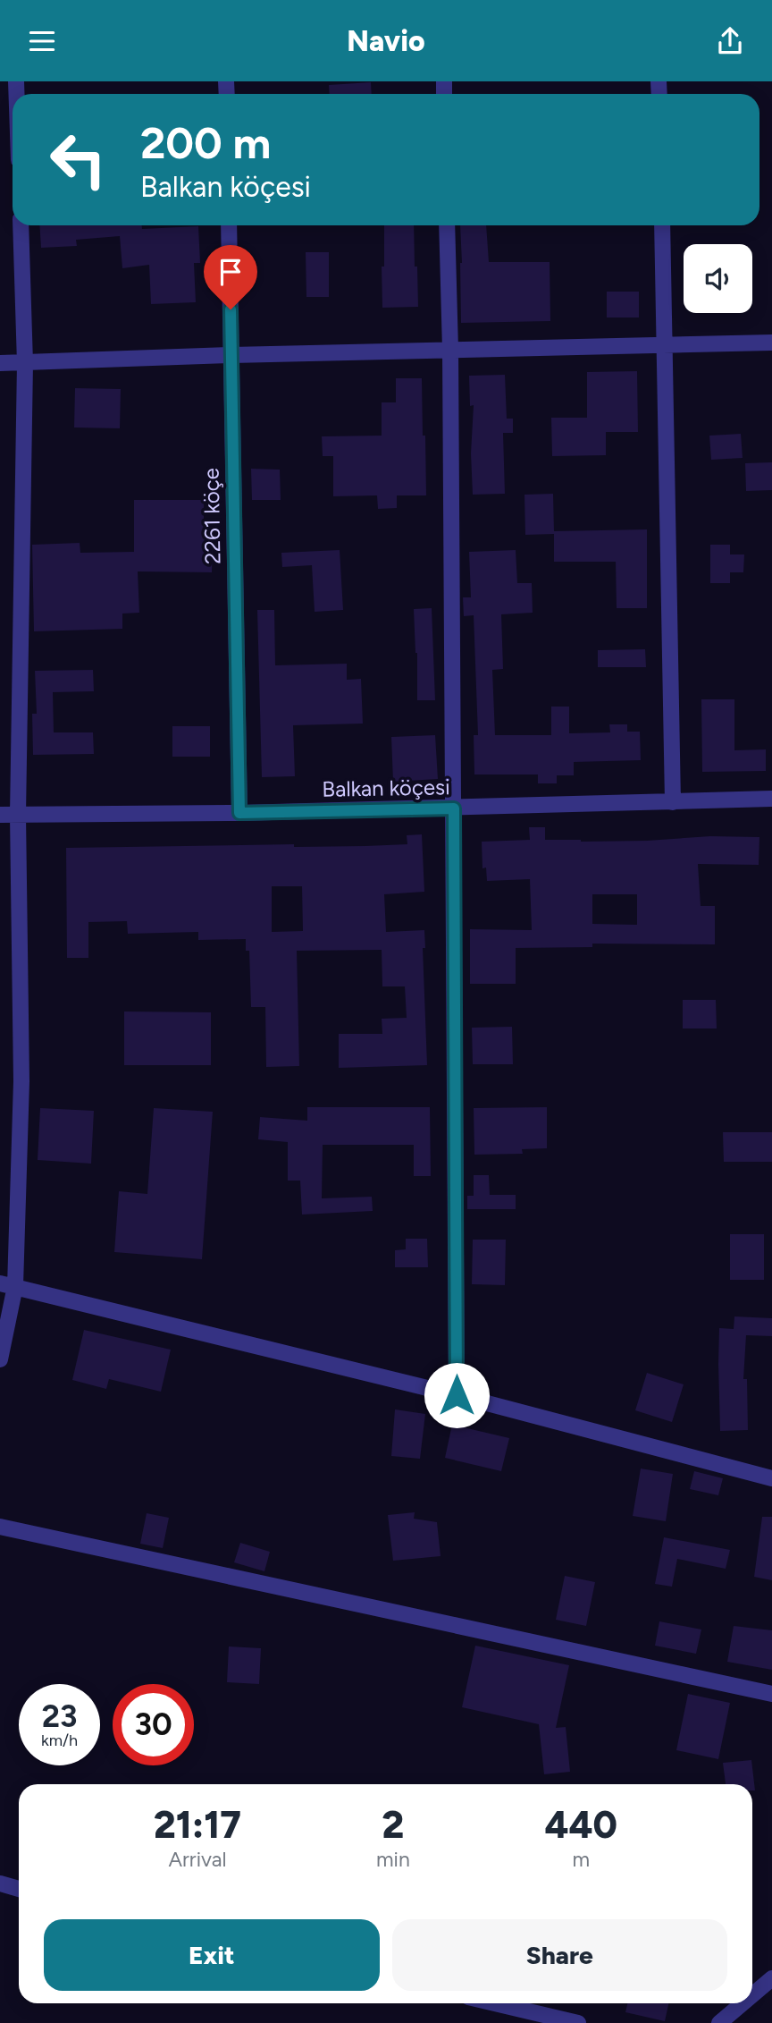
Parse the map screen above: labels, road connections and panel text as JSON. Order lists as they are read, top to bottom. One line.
{"streets":{"street":["2261 köçe","Balkan köçesi"]},"crossings":[["2261 köçe","Balkan köçesi"]],"page":{"header":"Navio","turn":["200 m","Balkan köçesi"],"speed":"23 km/h","limit":"30","eta":["21:17","Arrival","2","min","440","m"],"buttons":["Exit","Share"]}}
